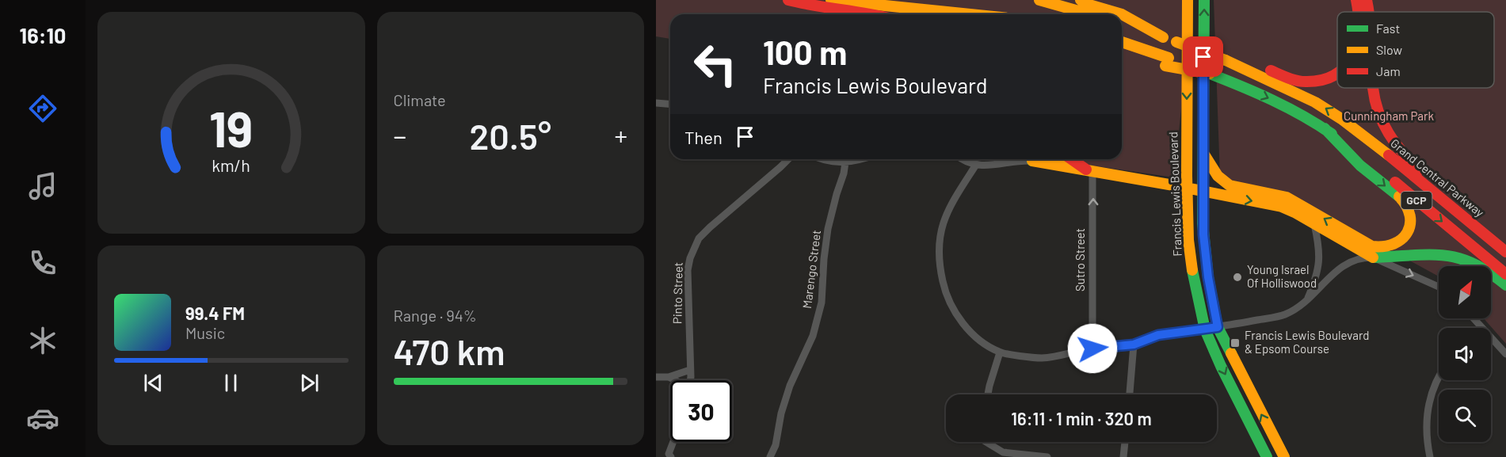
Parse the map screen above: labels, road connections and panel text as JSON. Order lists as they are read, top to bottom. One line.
{"streets":{"main road":["Grand Central Parkway","Francis Lewis Boulevard","GCP"],"street":["Sutro Street","Marengo Street","Pinto Street"]},"one_way":["Sutro Street"],"parks":["Cunningham Park"],"places":{"other":["Young Israel Of Holliswood"],"transit":["Francis Lewis Boulevard & Epsom Course"]},"legend":["Fast","Slow","Jam"],"north":"top right","page":{"tabs":"16:10","tile":["Climate",["Range · 94%","470 km"]],"turn":["100 m","Francis Lewis Boulevard"],"then":"Then","heat":["−","20.5°","+"],"song":["99.4 FM","Music"],"limit":"30","trip":"16:11 · 1 min · 320 m","gauge":["19","km/h"]}}
